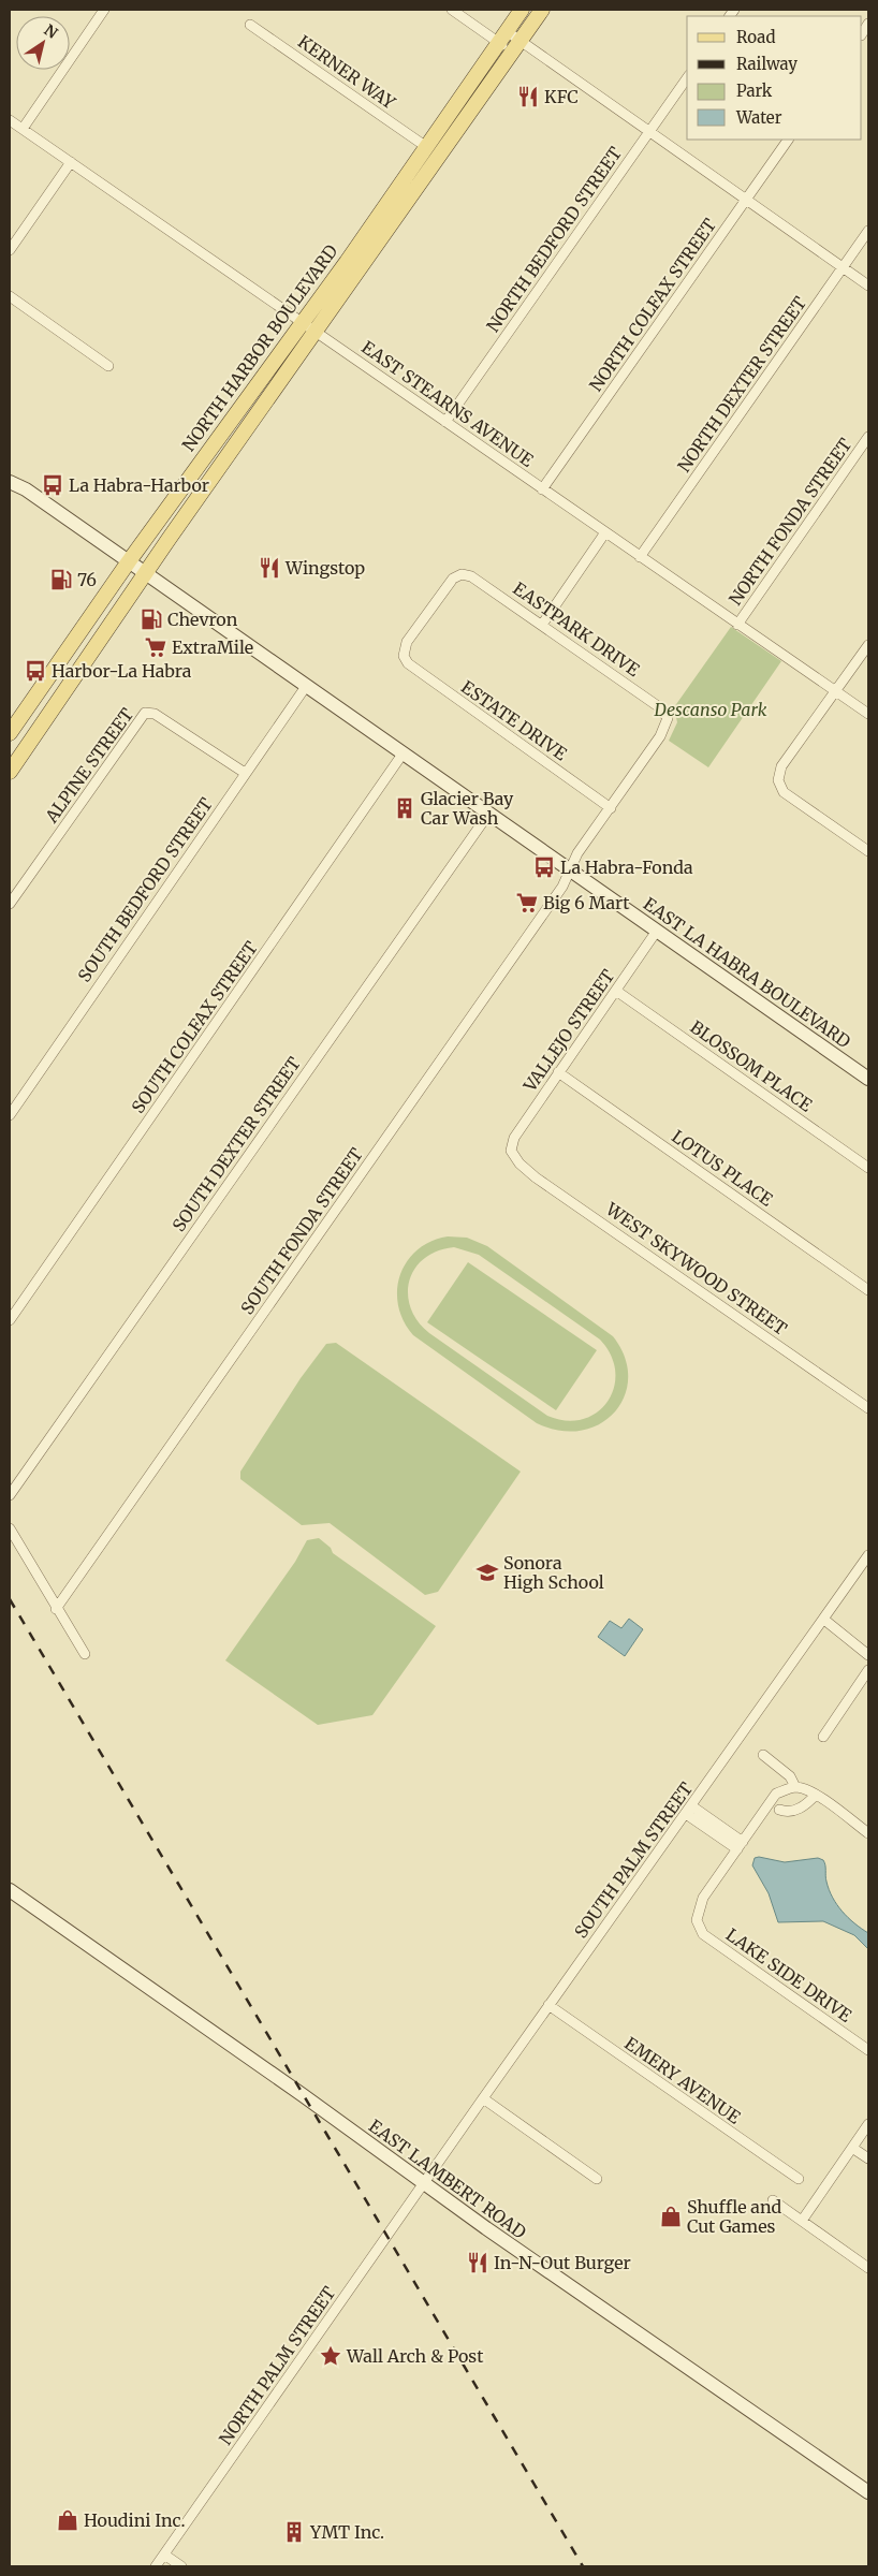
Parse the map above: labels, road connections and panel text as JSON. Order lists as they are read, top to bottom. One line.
{"streets":{"main road":["NORTH HARBOR BOULEVARD","EAST LA HABRA BOULEVARD","EAST LAMBERT ROAD"],"street":["KERNER WAY","NORTH BEDFORD STREET","NORTH COLFAX STREET","NORTH DEXTER STREET","EAST STEARNS AVENUE","NORTH FONDA STREET","EASTPARK DRIVE","ESTATE DRIVE","ALPINE STREET","SOUTH BEDFORD STREET","SOUTH COLFAX STREET","VALLEJO STREET","BLOSSOM PLACE","SOUTH DEXTER STREET","LOTUS PLACE","SOUTH FONDA STREET","WEST SKYWOOD STREET","SOUTH PALM STREET","LAKE SIDE DRIVE","EMERY AVENUE","NORTH PALM STREET"]},"crossings":[["KERNER WAY","NORTH HARBOR BOULEVARD"],["NORTH BEDFORD STREET","EAST STEARNS AVENUE"],["NORTH COLFAX STREET","EAST STEARNS AVENUE"],["NORTH HARBOR BOULEVARD","EAST STEARNS AVENUE"],["NORTH HARBOR BOULEVARD","EAST LA HABRA BOULEVARD"],["NORTH DEXTER STREET","EAST STEARNS AVENUE"],["EAST STEARNS AVENUE","NORTH FONDA STREET"],["EASTPARK DRIVE","ESTATE DRIVE"],["ALPINE STREET","SOUTH BEDFORD STREET"],["SOUTH BEDFORD STREET","EAST LA HABRA BOULEVARD"],["EAST LA HABRA BOULEVARD","SOUTH COLFAX STREET"],["EAST LA HABRA BOULEVARD","VALLEJO STREET"],["EAST LA HABRA BOULEVARD","SOUTH DEXTER STREET"],["EAST LA HABRA BOULEVARD","SOUTH FONDA STREET"],["VALLEJO STREET","BLOSSOM PLACE"],["VALLEJO STREET","LOTUS PLACE"],["VALLEJO STREET","WEST SKYWOOD STREET"],["SOUTH PALM STREET","EMERY AVENUE"],["SOUTH PALM STREET","EAST LAMBERT ROAD"],["SOUTH PALM STREET","NORTH PALM STREET"],["EAST LAMBERT ROAD","NORTH PALM STREET"]],"parks":["Descanso Park"],"places":{"restaurant":["KFC","Wingstop","In-N-Out Burger"],"bus stop":["La Habra-Harbor","Harbor-La Habra","La Habra-Fonda"],"fuel station":["76","Chevron"],"supermarket":["ExtraMile","Big 6 Mart"],"building":["Glacier Bay Car Wash","YMT Inc."],"school or university":["Sonora High School"],"shop":["Shuffle and Cut Games","Houdini Inc."],"place":["Wall Arch & Post"]},"legend":["Road","Railway","Park","Water"],"north":"top right"}
